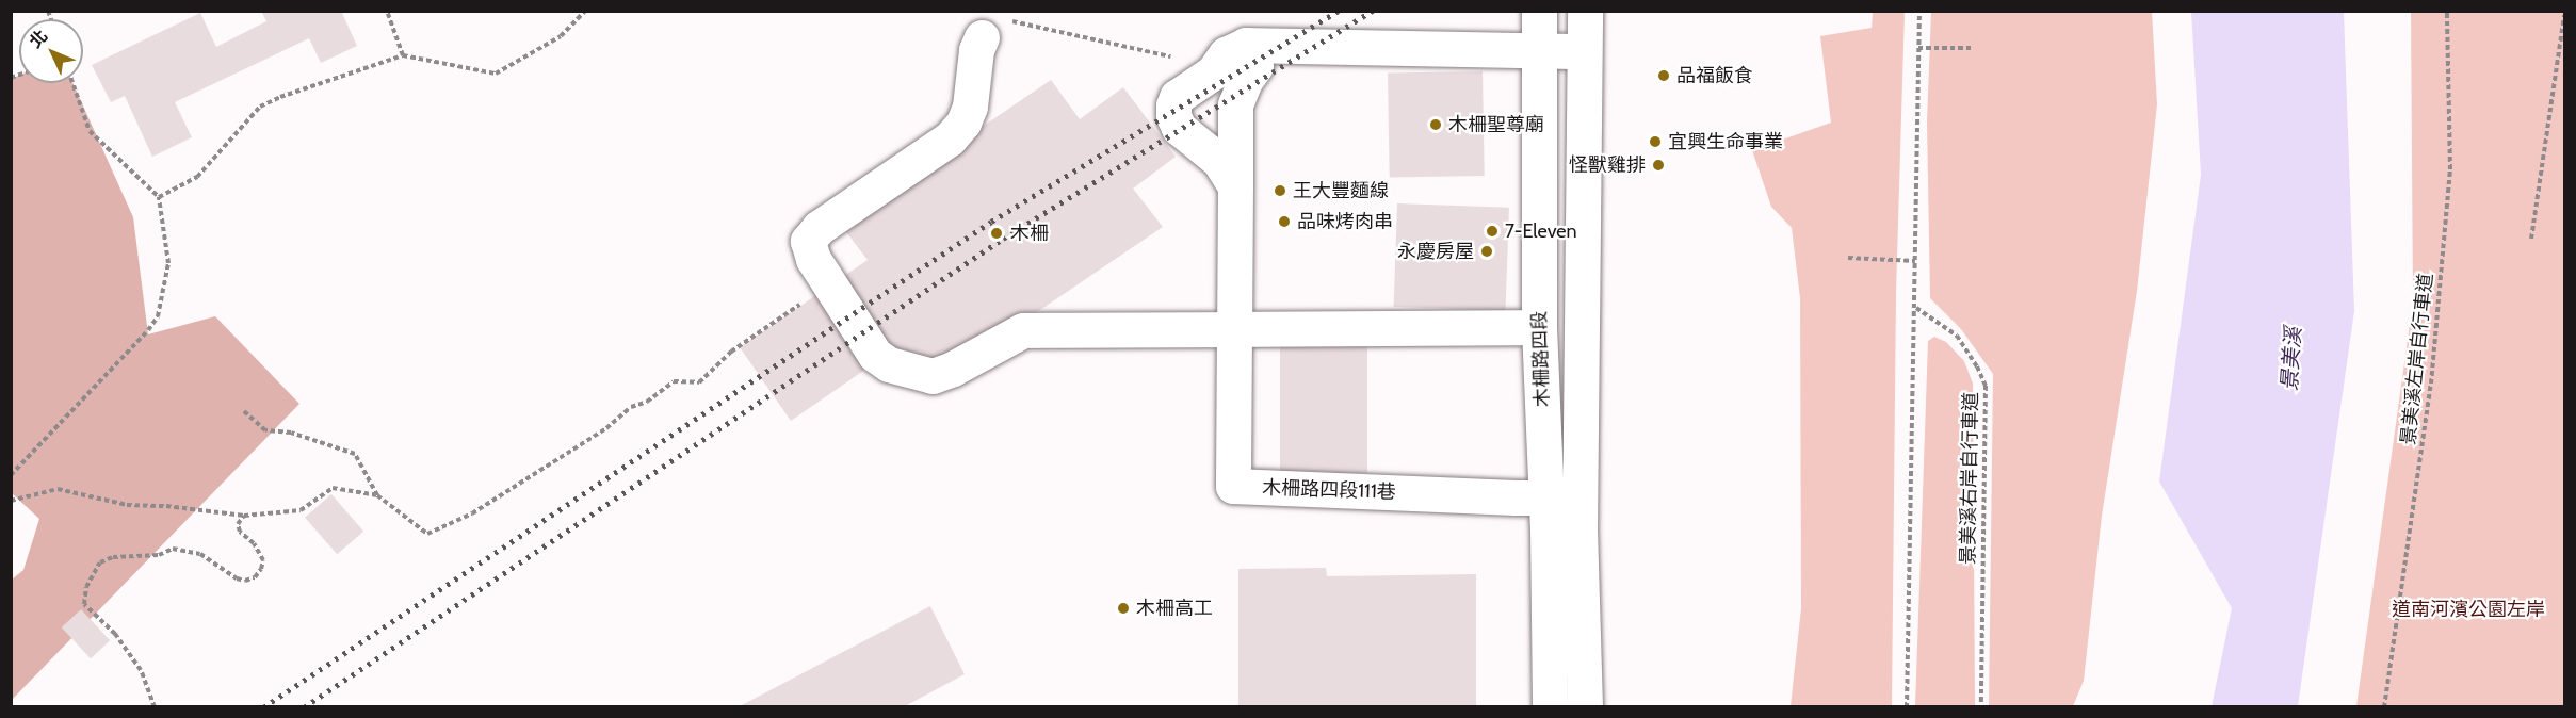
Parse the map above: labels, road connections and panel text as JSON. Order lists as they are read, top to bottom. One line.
{"streets":{"main road":["木柵路四段","木柵路四段111巷"],"path":["景美溪左岸自行車道","景美溪右岸自行車道"]},"crossings":[["木柵路四段","木柵路四段111巷"]],"water":["景美溪"],"parks":["道南河濱公園左岸"],"places":["品福飯食","木柵聖尊廟","宜興生命事業","怪獸雞排","王大豐麵線","品味烤肉串","7-Eleven","木柵","永慶房屋","木柵高工"],"north":"top left"}
